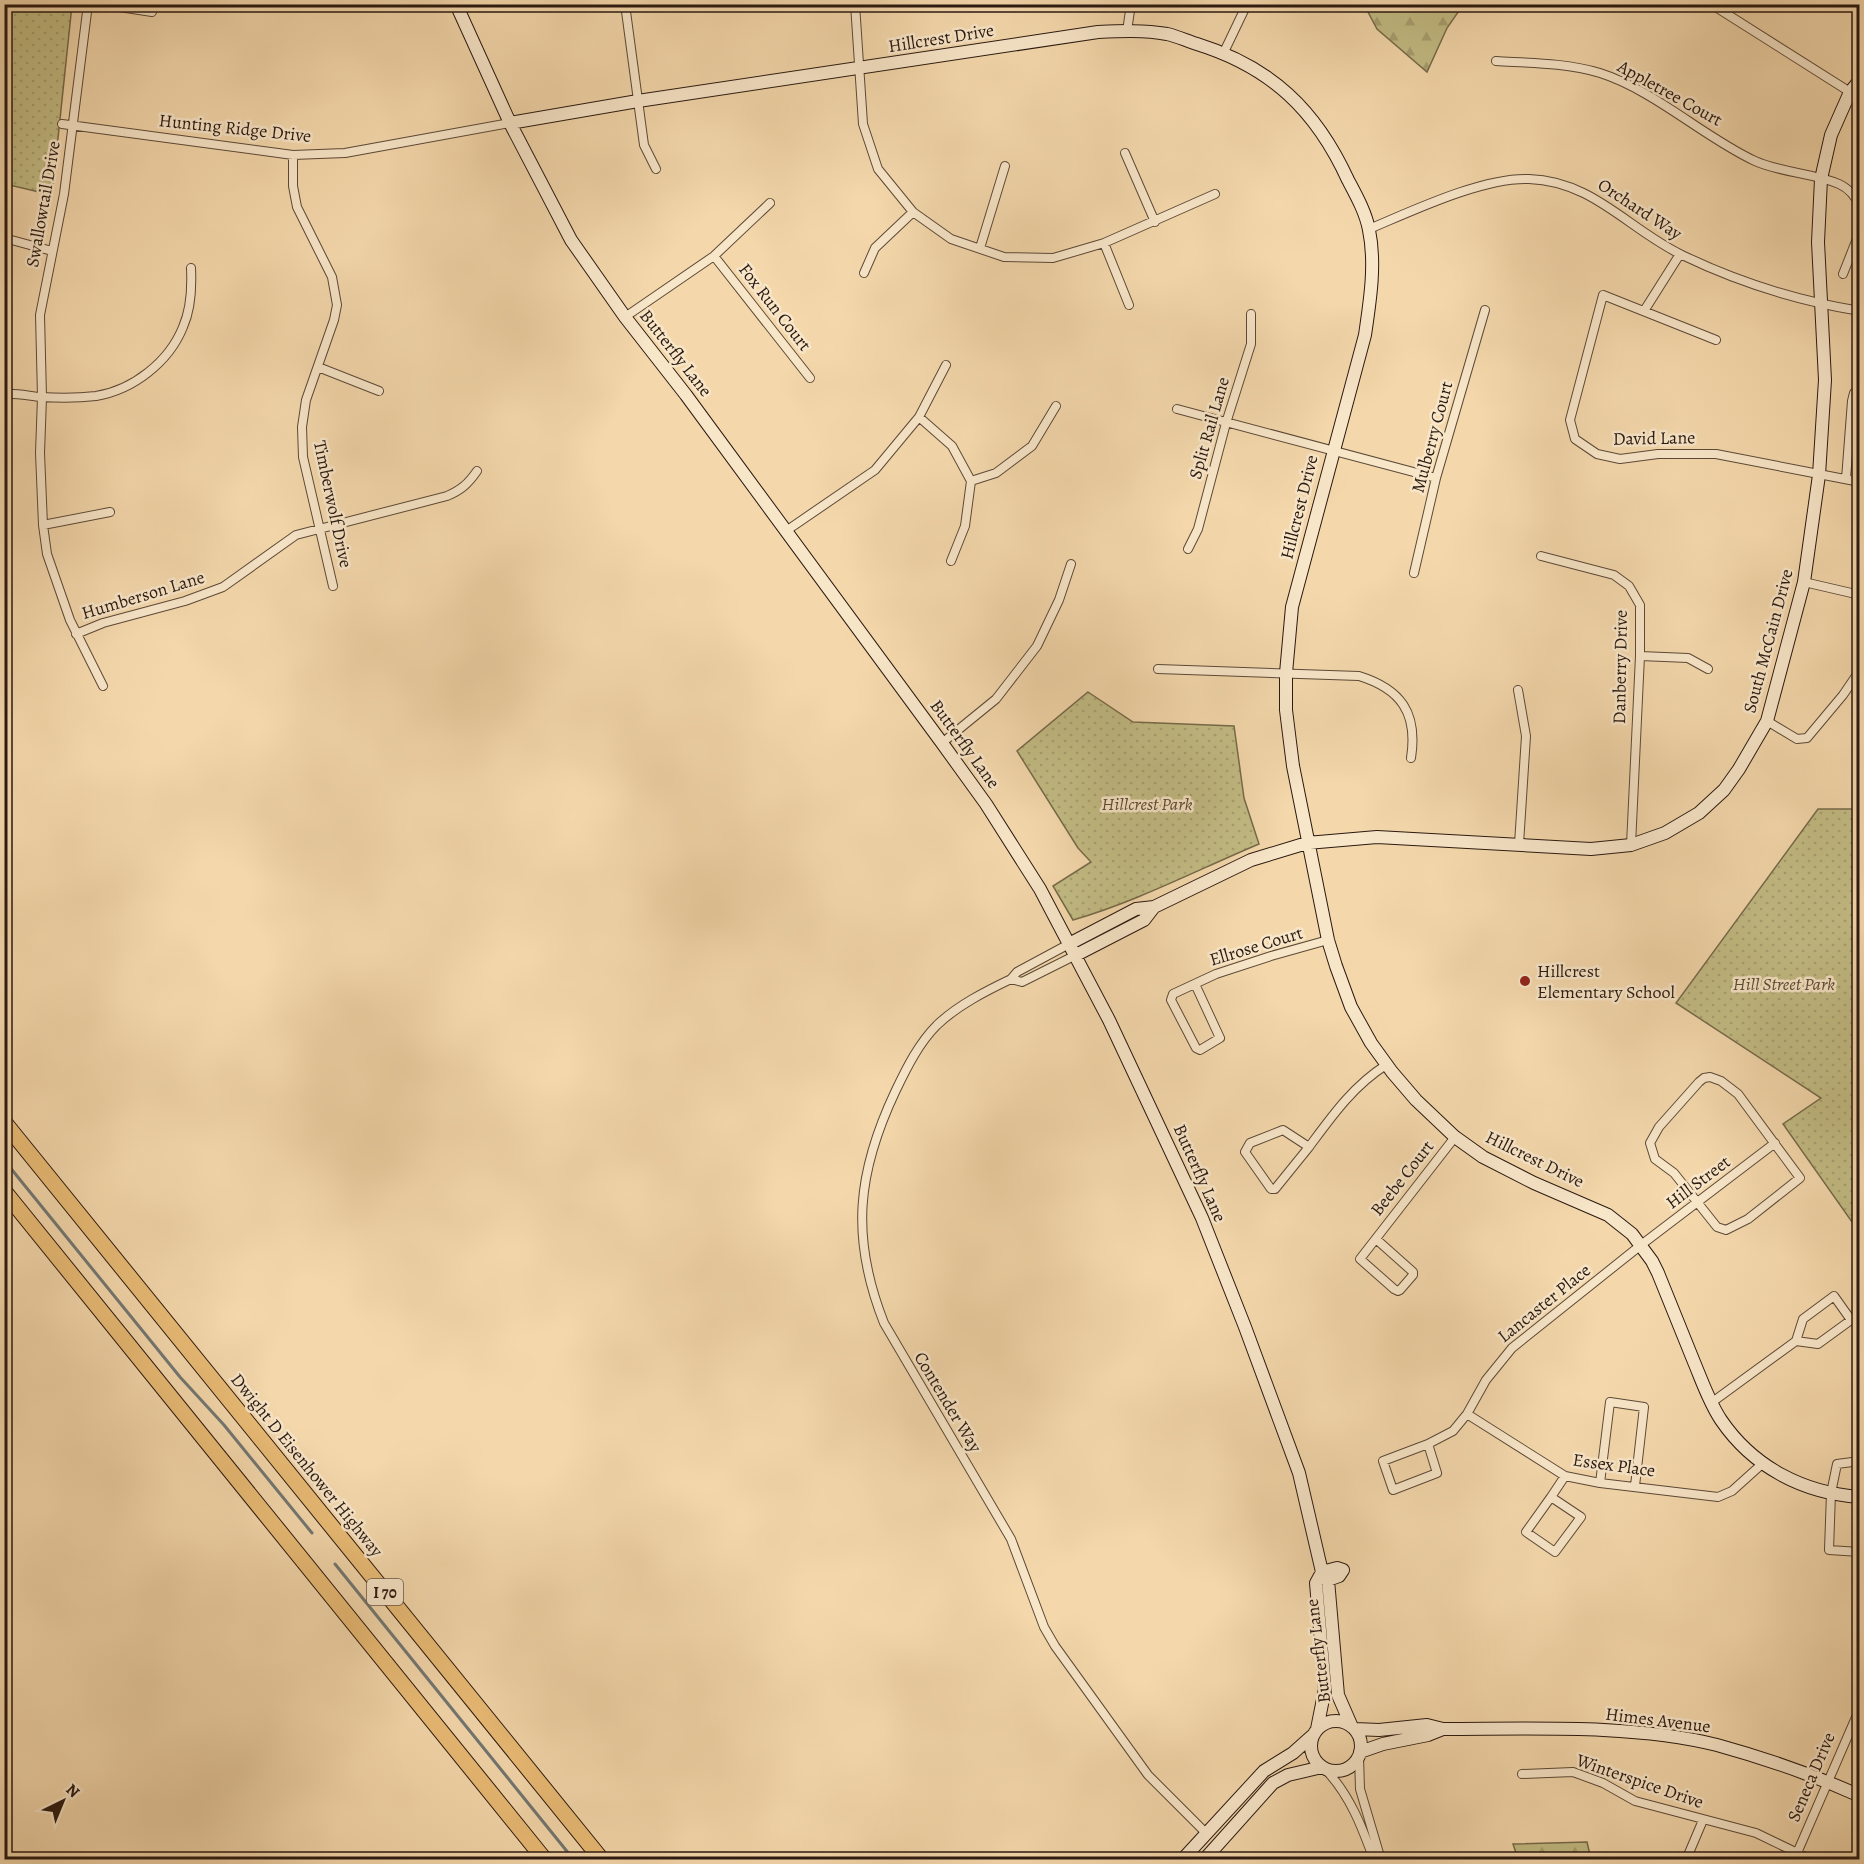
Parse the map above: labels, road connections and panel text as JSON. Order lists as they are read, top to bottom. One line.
{"streets":{"highway":["Dwight D Eisenhower Highway","I 70"],"street":["Hillcrest Drive","Appletree Court","Hunting Ridge Drive","Swallowtail Drive","Orchard Way","Fox Run Court","Butterfly Lane","Split Rail Lane","Mulberry Court","David Lane","Timberwolf Drive","Humberson Lane","South McCain Drive","Danberry Drive","Ellrose Court","Beebe Court","Hill Street","Lancaster Place","Contender Way","Essex Place","Himes Avenue","Seneca Drive","Winterspice Drive"]},"crossings":[["Hillcrest Drive","Hunting Ridge Drive"],["Hillcrest Drive","Orchard Way"],["Hillcrest Drive","Butterfly Lane"],["Hillcrest Drive","South McCain Drive"],["Hillcrest Drive","Ellrose Court"],["Hillcrest Drive","Beebe Court"],["Hillcrest Drive","Hill Street"],["Hillcrest Drive","Lancaster Place"],["Hillcrest Drive","Essex Place"],["Appletree Court","South McCain Drive"],["Hunting Ridge Drive","Swallowtail Drive"],["Hunting Ridge Drive","Butterfly Lane"],["Hunting Ridge Drive","Timberwolf Drive"],["Swallowtail Drive","Humberson Lane"],["Orchard Way","South McCain Drive"],["Butterfly Lane","South McCain Drive"],["Butterfly Lane","Contender Way"],["Butterfly Lane","Himes Avenue"],["David Lane","South McCain Drive"],["Timberwolf Drive","Humberson Lane"],["South McCain Drive","Danberry Drive"],["South McCain Drive","Contender Way"],["Hill Street","Lancaster Place"],["Lancaster Place","Essex Place"],["Himes Avenue","Seneca Drive"],["Seneca Drive","Winterspice Drive"]],"parks":["Hillcrest Park","Hill Street Park"],"places":["Hillcrest Elementary School"],"north":"top right"}
